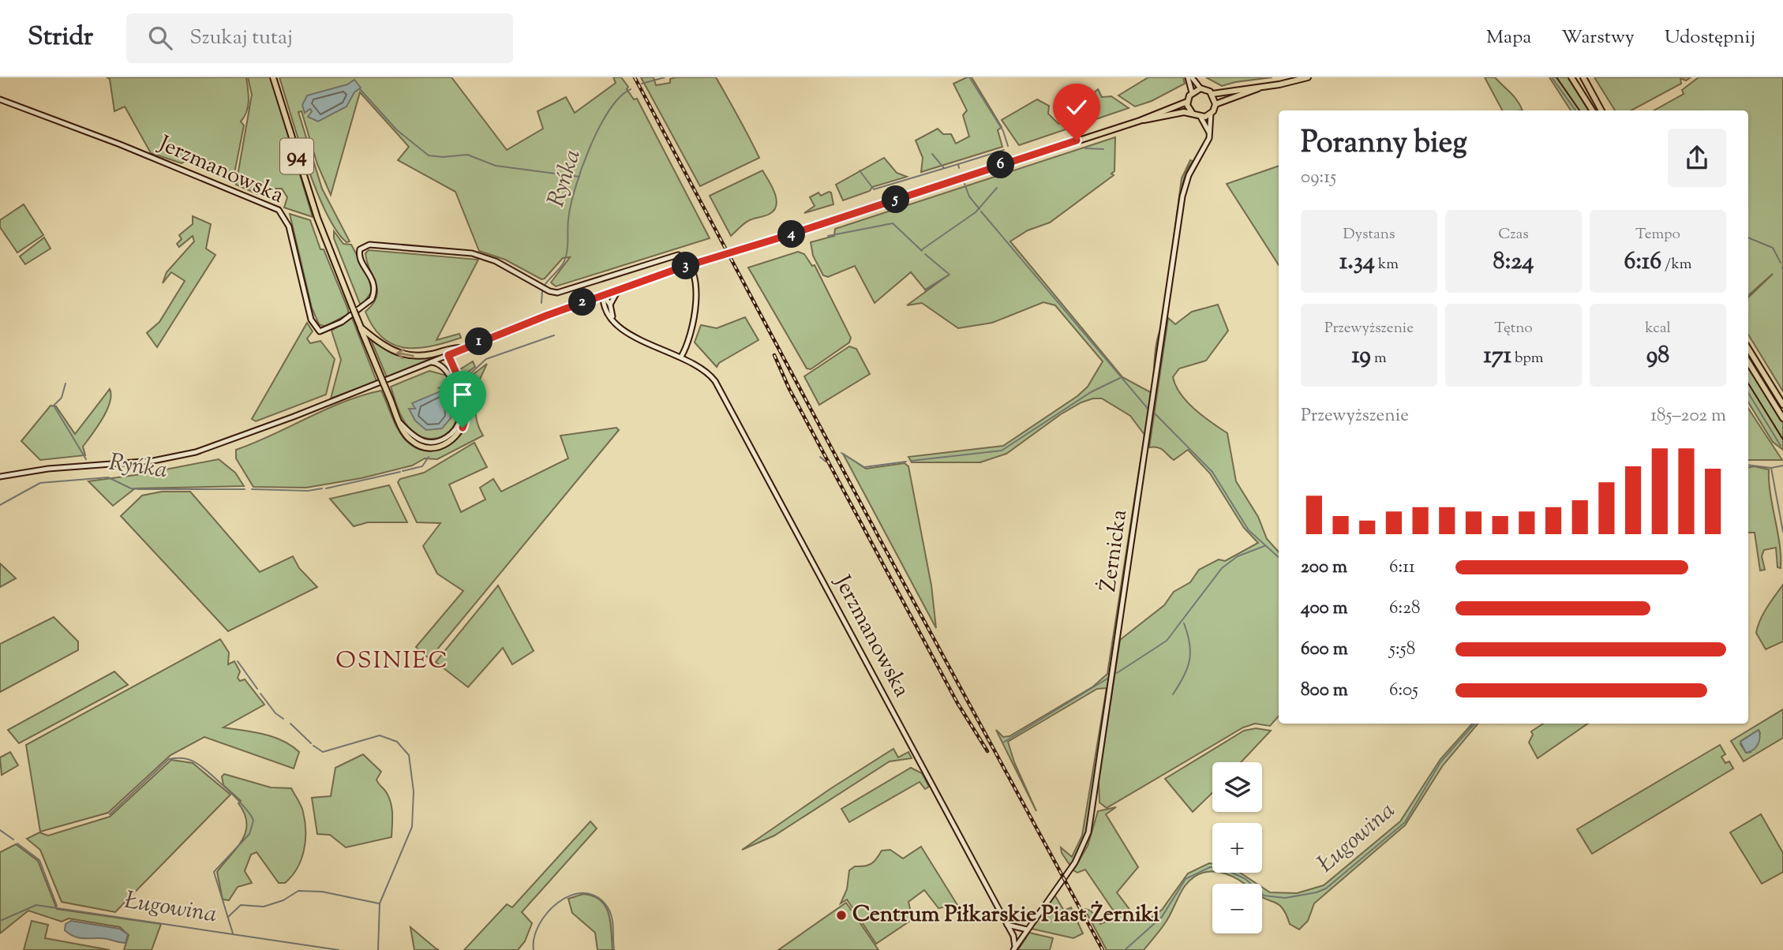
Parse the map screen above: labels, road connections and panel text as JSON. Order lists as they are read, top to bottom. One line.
{"streets":{"main road":["94"],"street":["Jerzmanowska","Żernicka"]},"crossings":[["Jerzmanowska","Żernicka"]],"districts":["OSINIEC"],"water":["Ryńka","Ługowina"],"places":["Centrum Piłkarskie Piast Żerniki"],"page":{"header":"Stridr","search":"Szukaj tutaj","nav":["Mapa","Warstwy","Udostępnij"],"heading":["Poranny bieg","09:15"],"pins":["6","5","4","3","2","1"],"stats":[["Dystans","1.34 km"],["Czas","8:24"],["Tempo","6:16 /km"],["Przewyższenie","19 m"],["Tętno","171 bpm"],["kcal","98"]],"chart":["Przewyższenie","185–202 m"],"list":[{"name":"200 m","note":"6:11"},{"name":"400 m","note":"6:28"},{"name":"600 m","note":"5:58"},{"name":"800 m","note":"6:05"}],"map_buttons":["+","−"]}}
